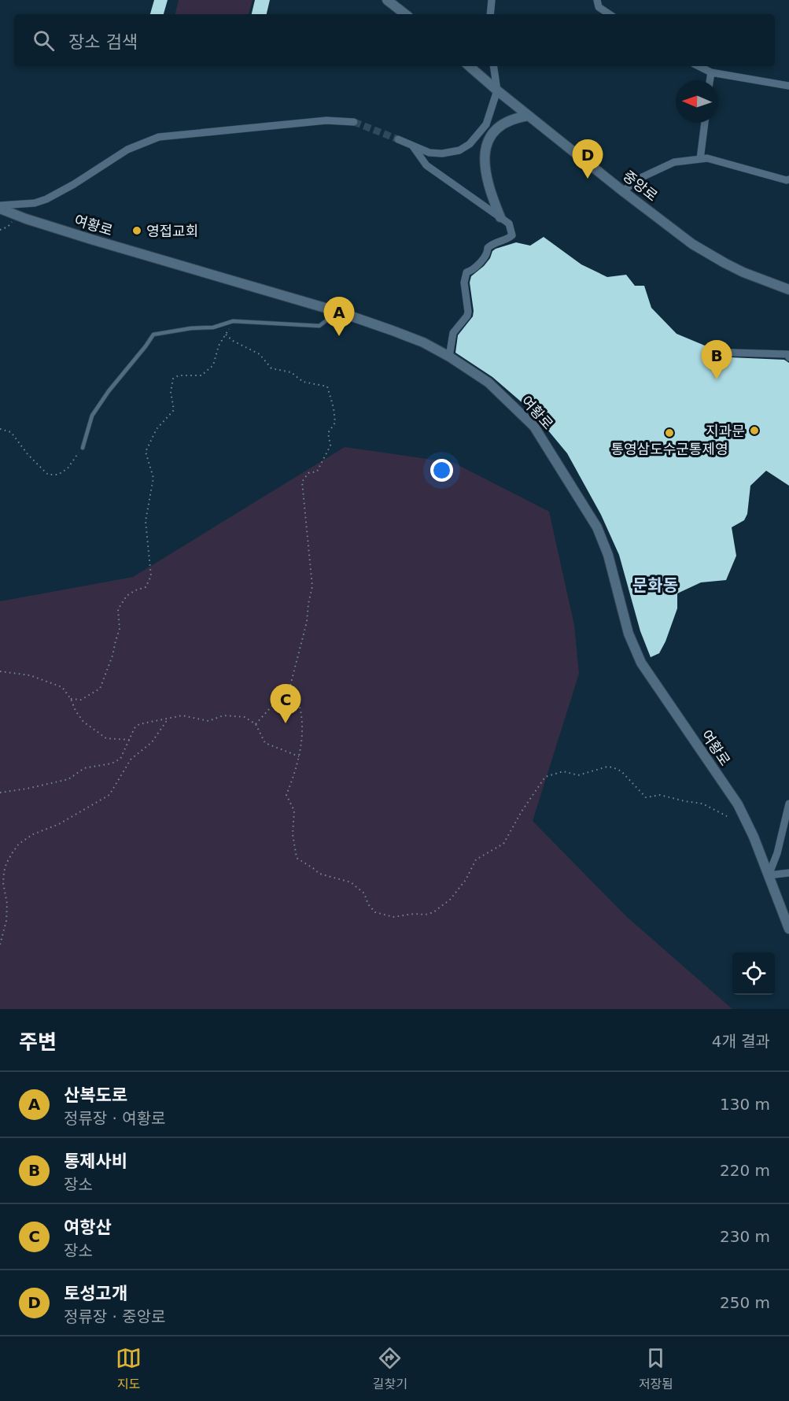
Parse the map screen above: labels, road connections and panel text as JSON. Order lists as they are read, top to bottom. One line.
{"streets":{"street":["중앙로","여황로"]},"districts":["문화동"],"places":["영접교회","지과문","통영삼도수군통제영"],"north":"left","page":{"search":"장소 검색","pins":["D","A","B","C"],"heading":["주변","4개 결과"],"list":[{"mark":"A","name":"산복도로","note":"정류장 · 여황로","value":"130 m"},{"mark":"B","name":"통제사비","note":"장소","value":"220 m"},{"mark":"C","name":"여항산","note":"장소","value":"230 m"},{"mark":"D","name":"토성고개","note":"정류장 · 중앙로","value":"250 m"}],"nav":["지도","길찾기","저장됨"]}}
